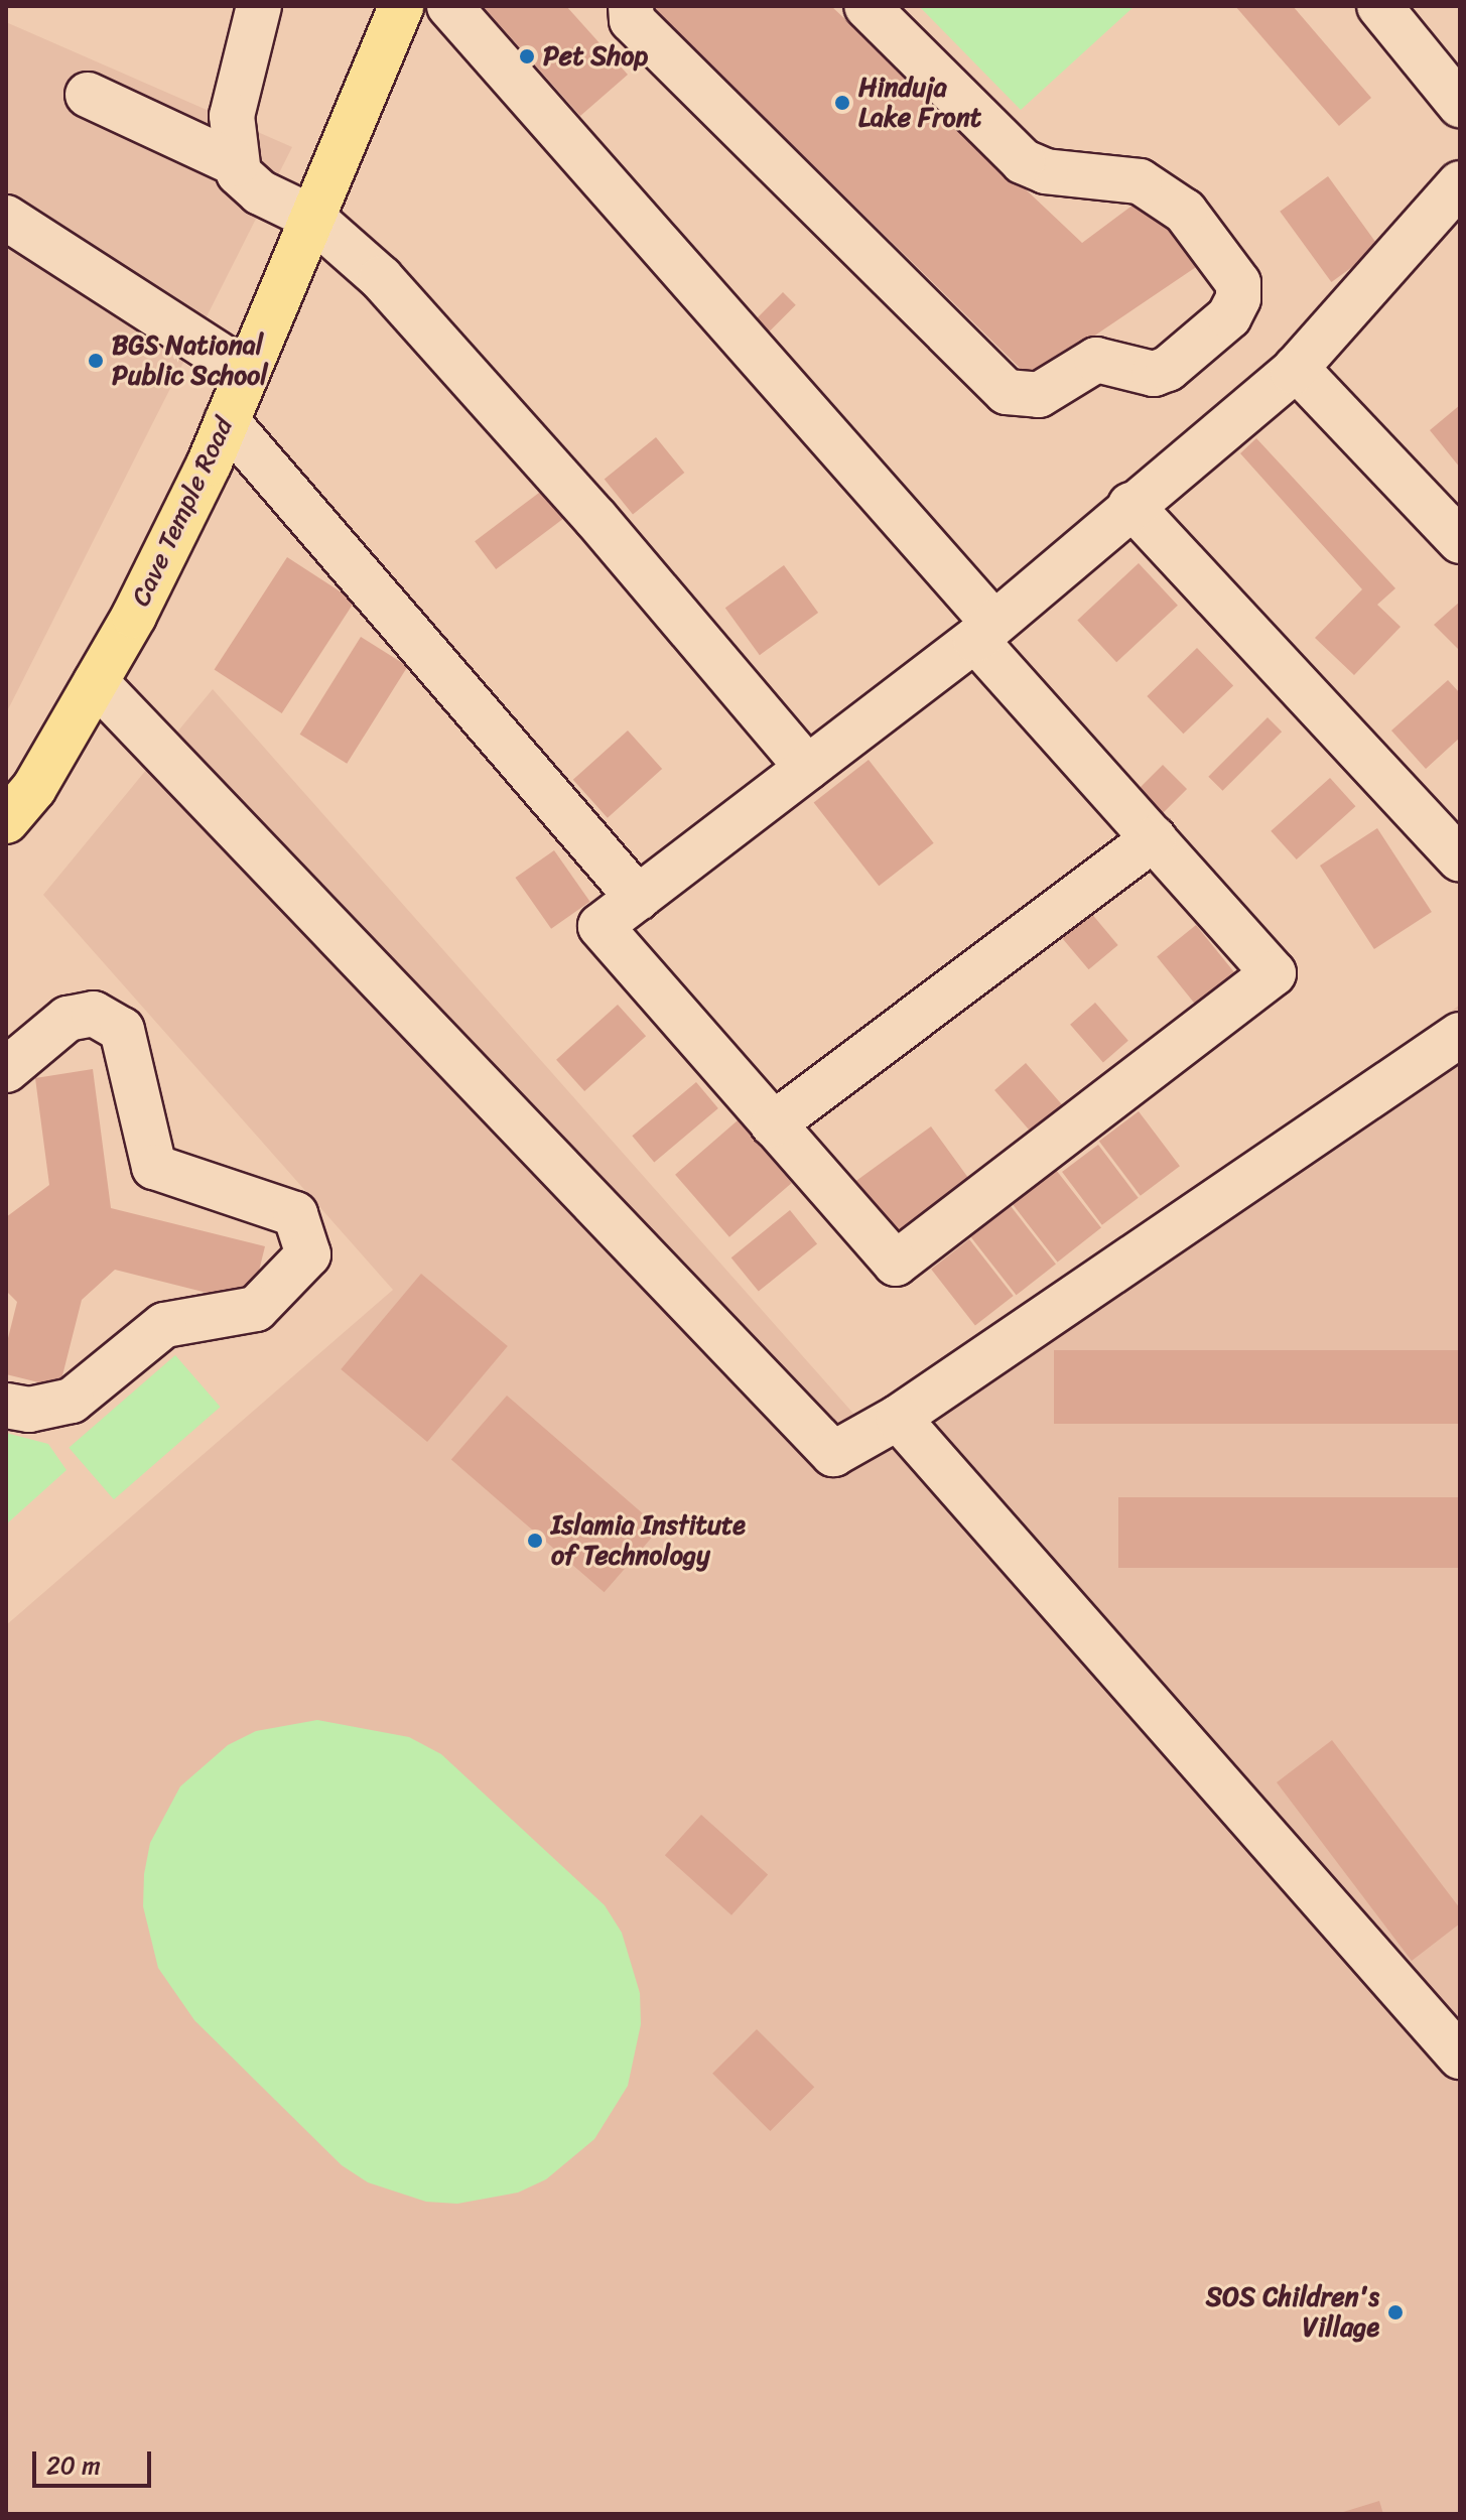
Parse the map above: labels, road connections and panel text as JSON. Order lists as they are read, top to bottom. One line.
{"streets":{"main road":["Cave Temple Road"]},"places":["Pet Shop","Hinduja Lake Front","BGS National Public School","Islamia Institute of Technology","SOS Children's Village"],"scale_bar":"20 m"}
